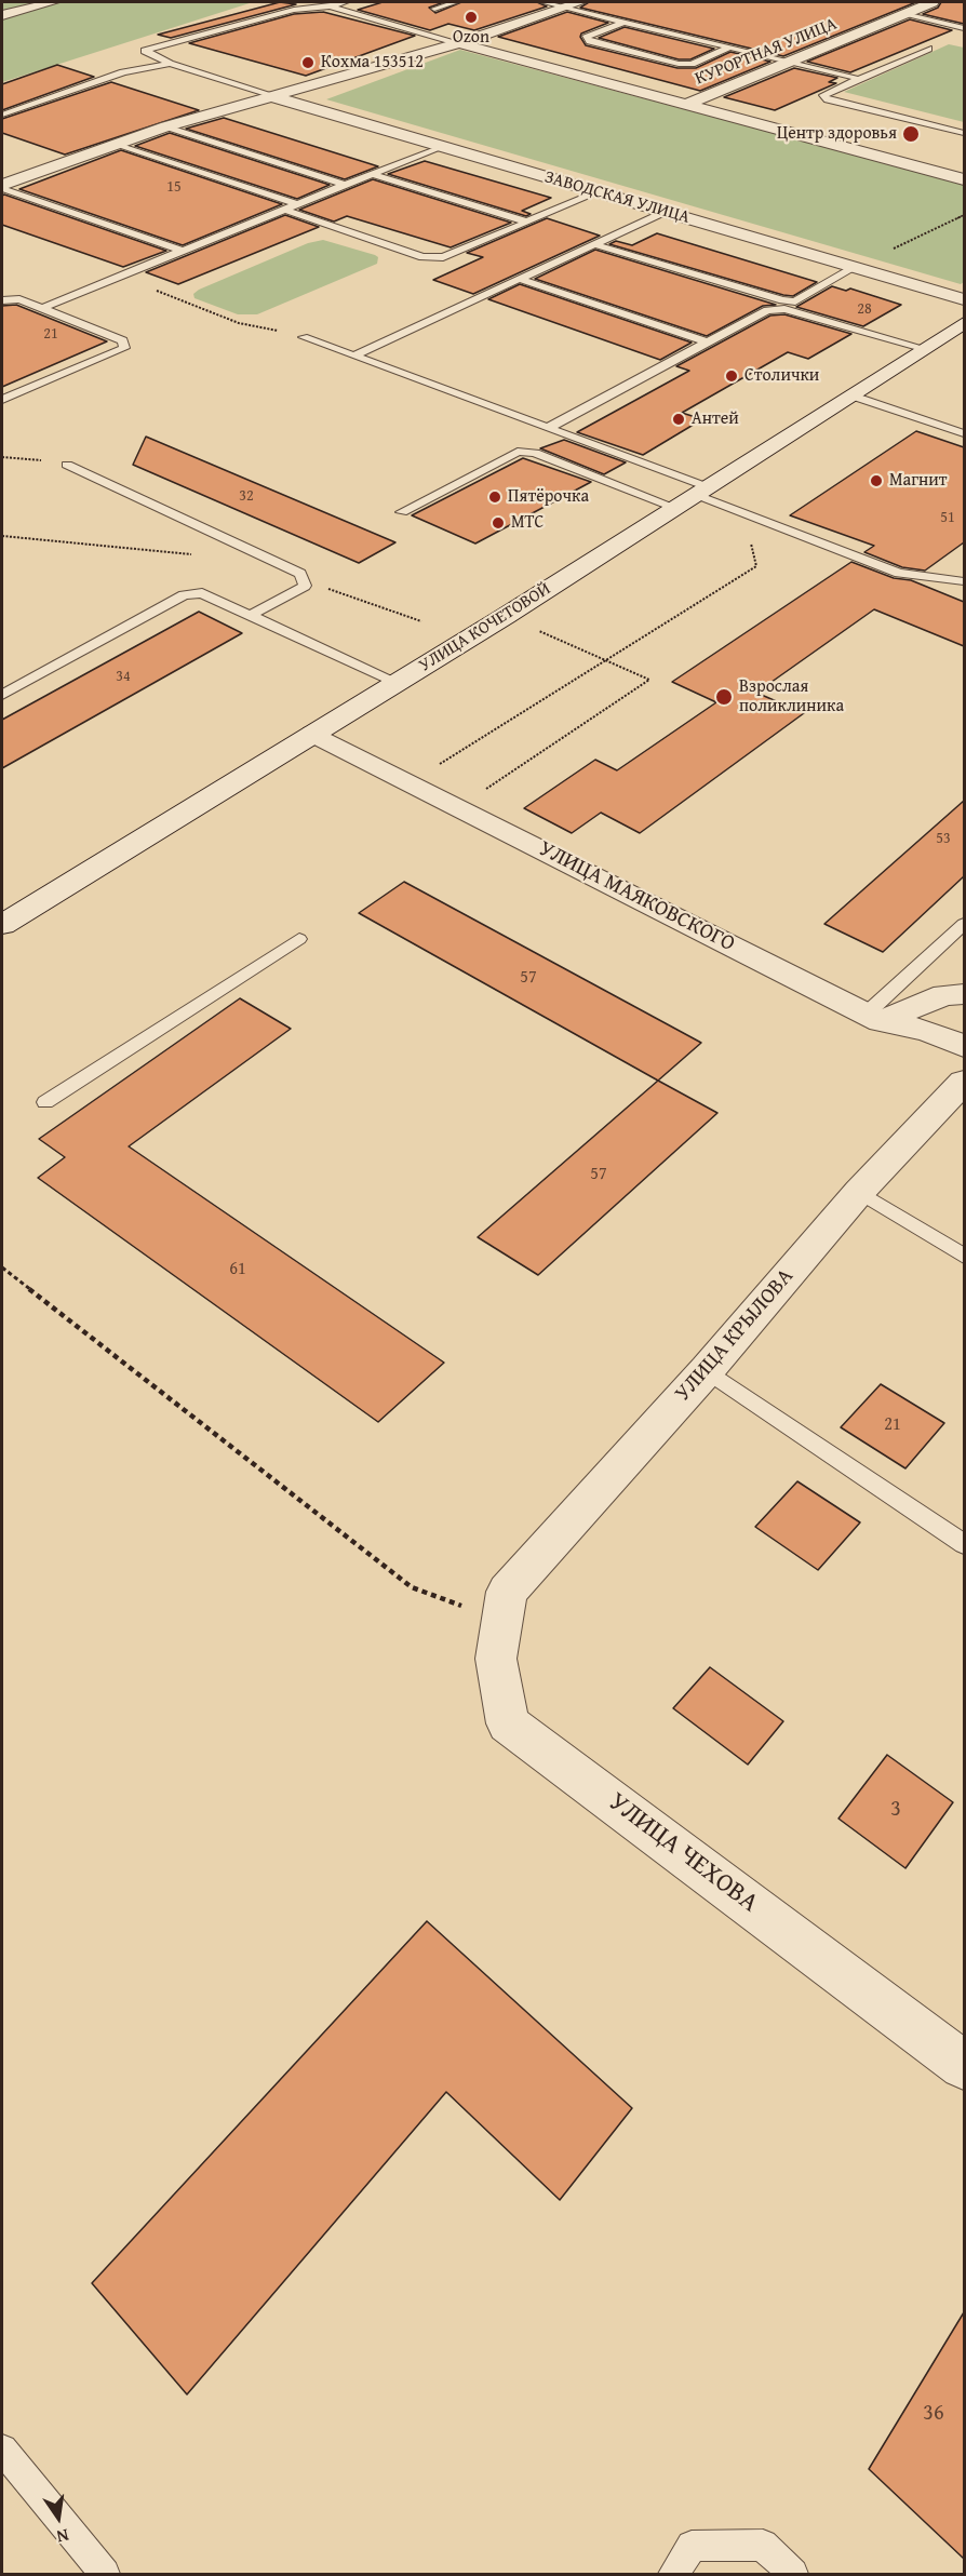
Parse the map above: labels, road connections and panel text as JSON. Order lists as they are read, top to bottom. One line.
{"streets":{"street":["КУРОРТНАЯ УЛИЦА","ЗАВОДСКАЯ УЛИЦА","УЛИЦА КОЧЕТОВОЙ","УЛИЦА МАЯКОВСКОГО","УЛИЦА КРЫЛОВА","УЛИЦА ЧЕХОВА"]},"crossings":[["УЛИЦА КОЧЕТОВОЙ","УЛИЦА МАЯКОВСКОГО"],["УЛИЦА КРЫЛОВА","УЛИЦА ЧЕХОВА"]],"places":["Ozon","Кохма 153512","Центр здоровья","Столички","Антей","Магнит","Пятёрочка","МТС","Взрослая поликлиника"],"house_numbers":["15","28","21","32","51","34","53","57","57","61","21","3","36"],"north":"bottom"}
